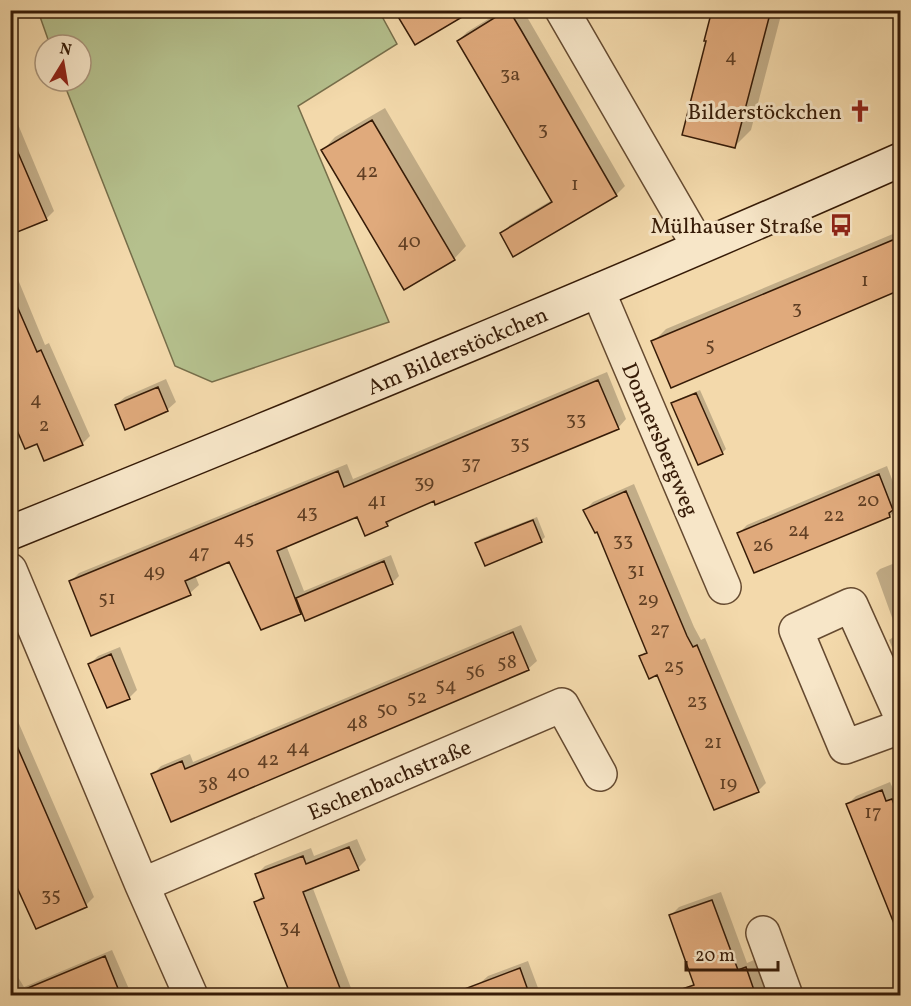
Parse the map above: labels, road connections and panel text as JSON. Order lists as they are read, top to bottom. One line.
{"streets":{"street":["Am Bilderstöckchen","Donnersbergweg","Eschenbachstraße"]},"crossings":[["Am Bilderstöckchen","Donnersbergweg"]],"places":{"church":["Bilderstöckchen"],"bus stop":["Mülhauser Straße"]},"house_numbers":["4","3a","3","42","1","40","1","3","5","4","33","2","35","37","39","41","20","43","22","24","45","33","26","47","31","49","51","29","27","58","25","56","54","52","23","50","48","21","44","42","40","19","38","17","35","34"],"scale_bar":"20 m","north":"top"}
